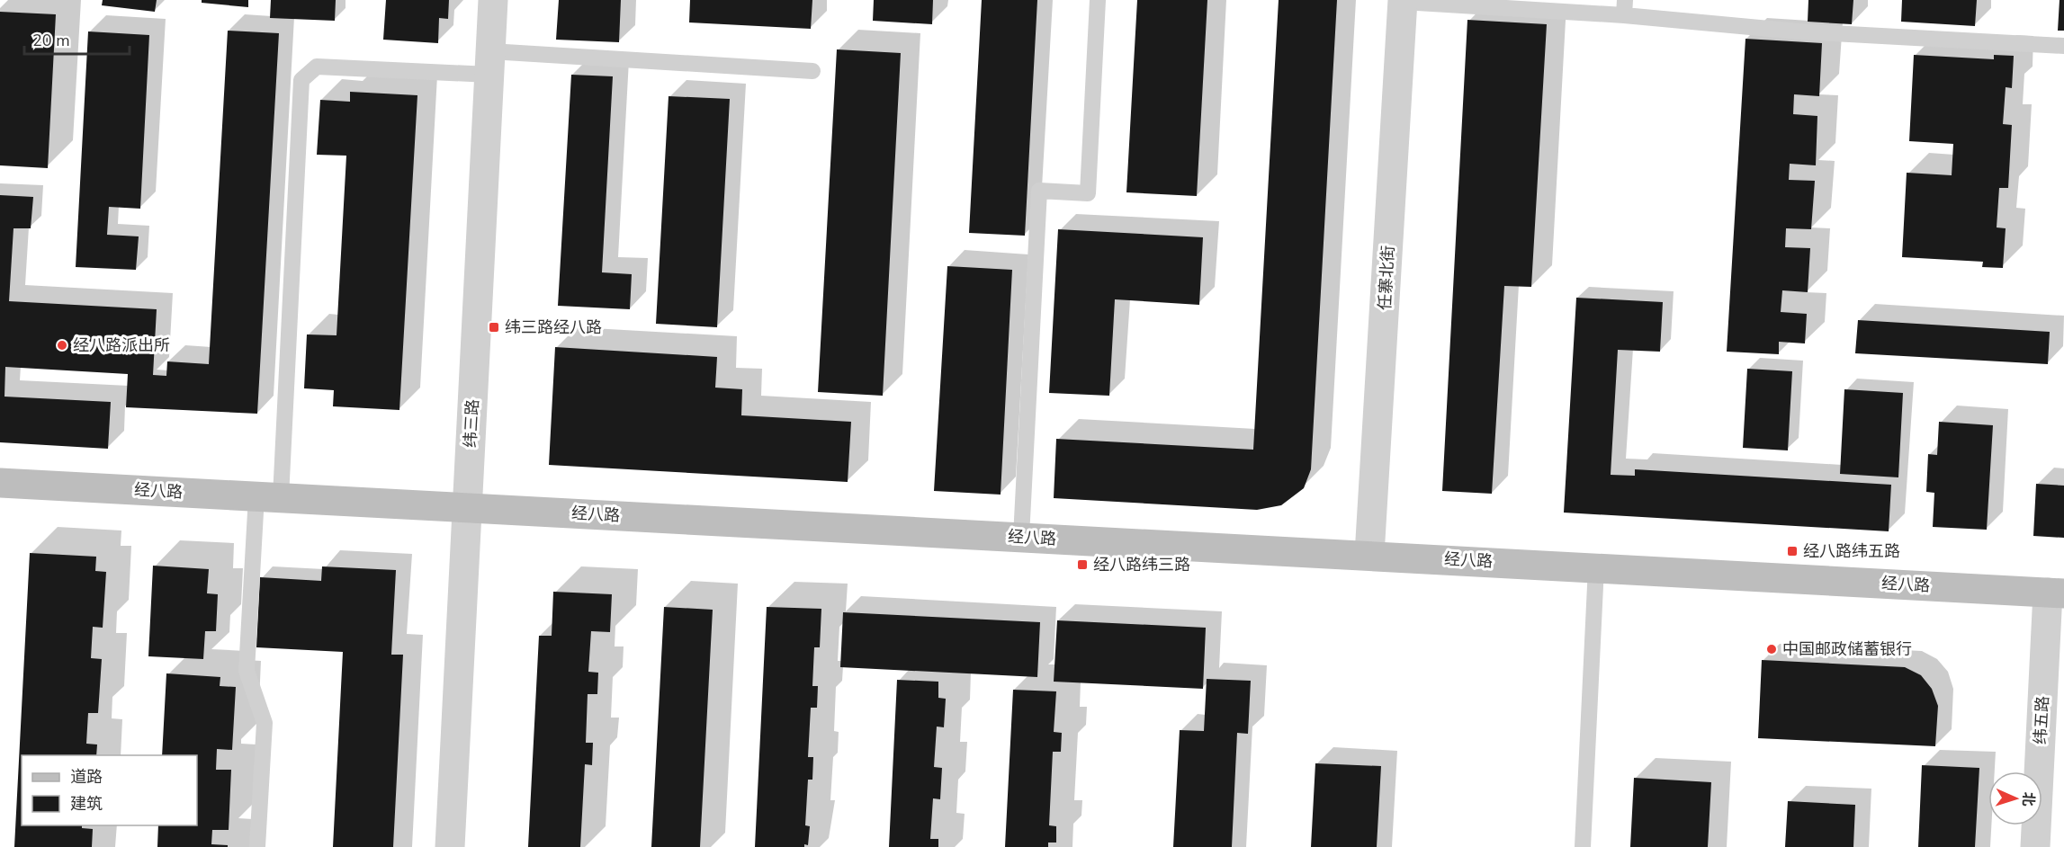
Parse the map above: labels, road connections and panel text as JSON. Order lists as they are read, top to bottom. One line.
{"streets":{"street":["任寨北街","纬三路","经八路","纬五路"]},"crossings":[["任寨北街","经八路"],["纬三路","经八路"],["经八路","纬五路"]],"places":{"transit":["纬三路经八路","经八路纬五路","经八路纬三路"],"other":["经八路派出所","中国邮政储蓄银行"]},"legend":["道路","建筑"],"scale_bar":"20 m","north":"right"}
